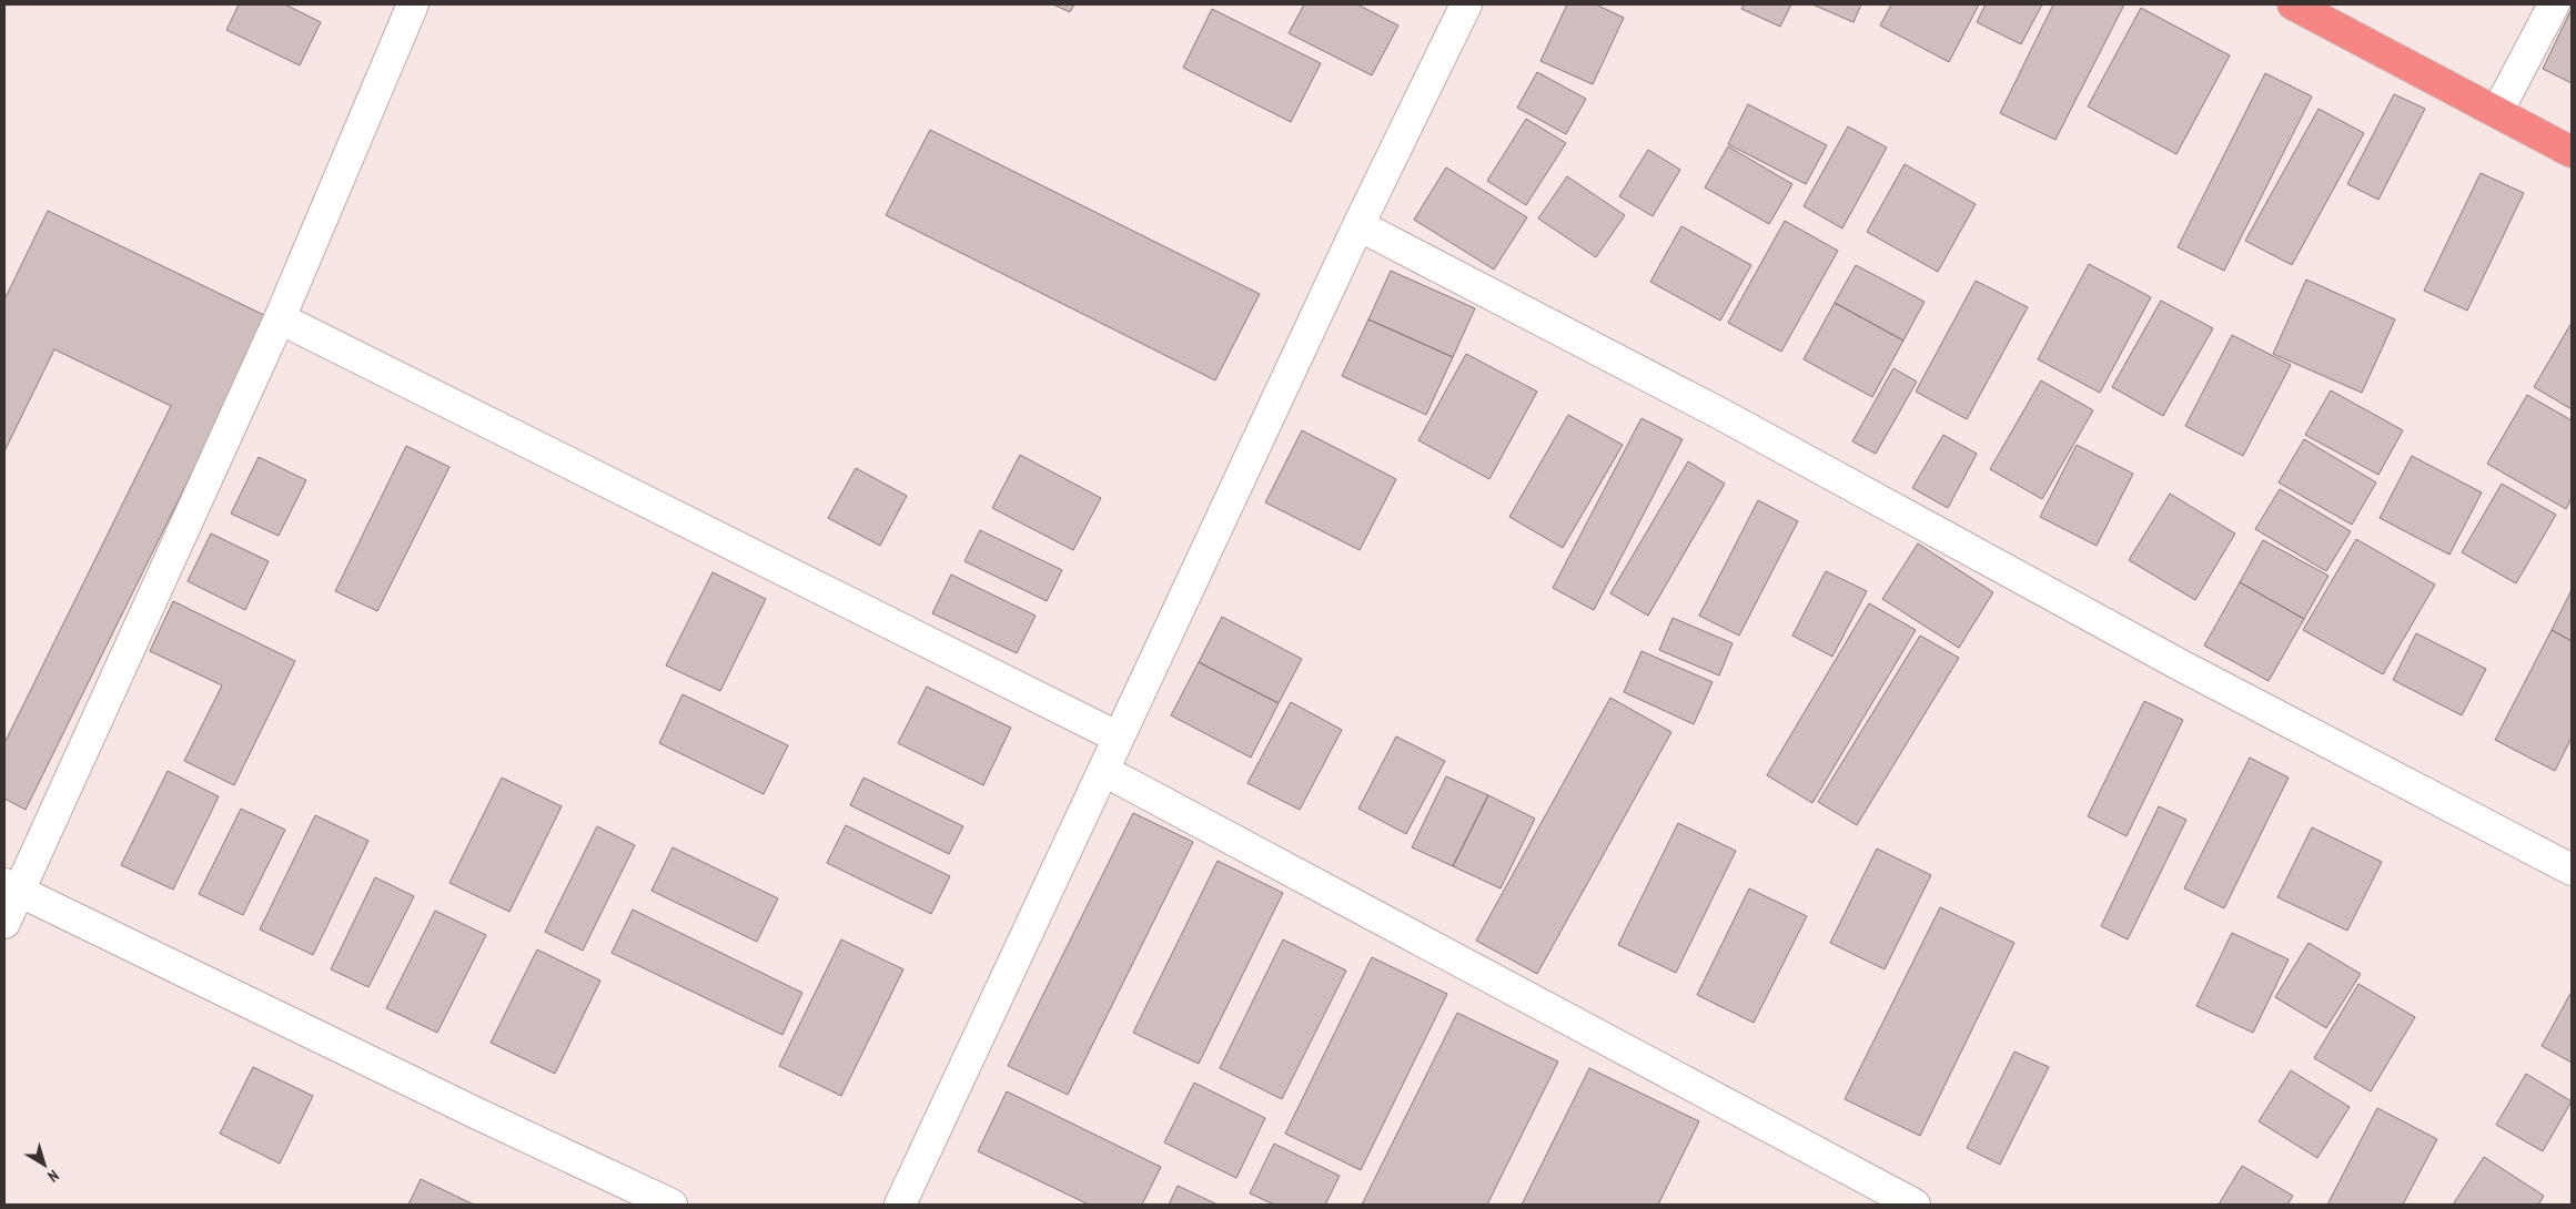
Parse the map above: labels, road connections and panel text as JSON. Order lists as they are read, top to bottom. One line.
{"north":"bottom right"}
